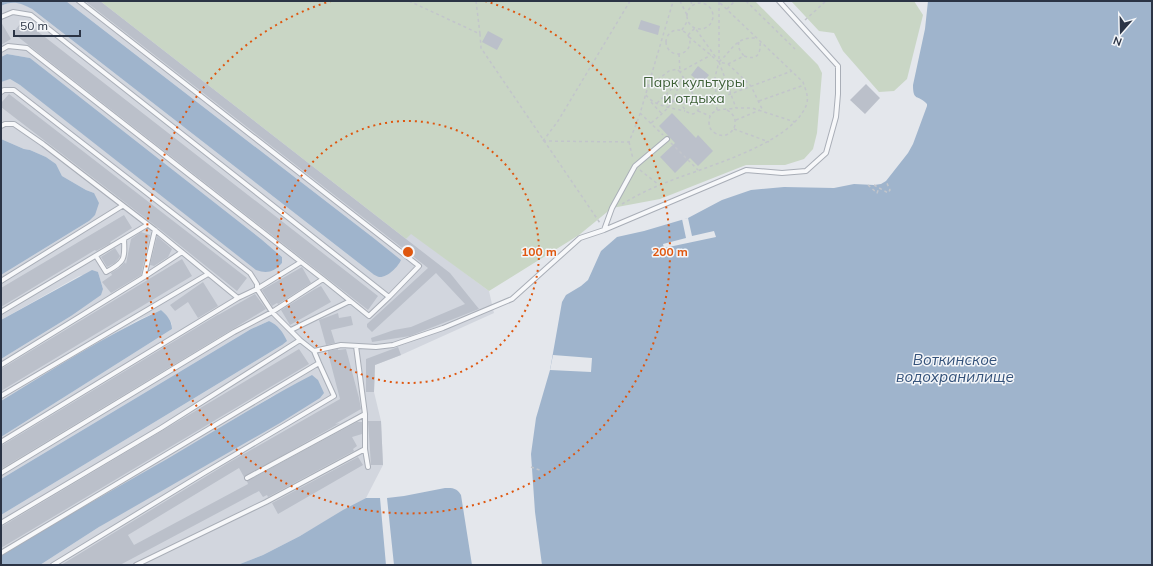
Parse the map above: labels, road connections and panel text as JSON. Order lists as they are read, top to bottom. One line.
{"water":["Воткинское водохранилище"],"parks":["Парк культуры и отдыха"],"scale_bar":"50 m","north":"bottom","rings":["100 m","200 m"]}
